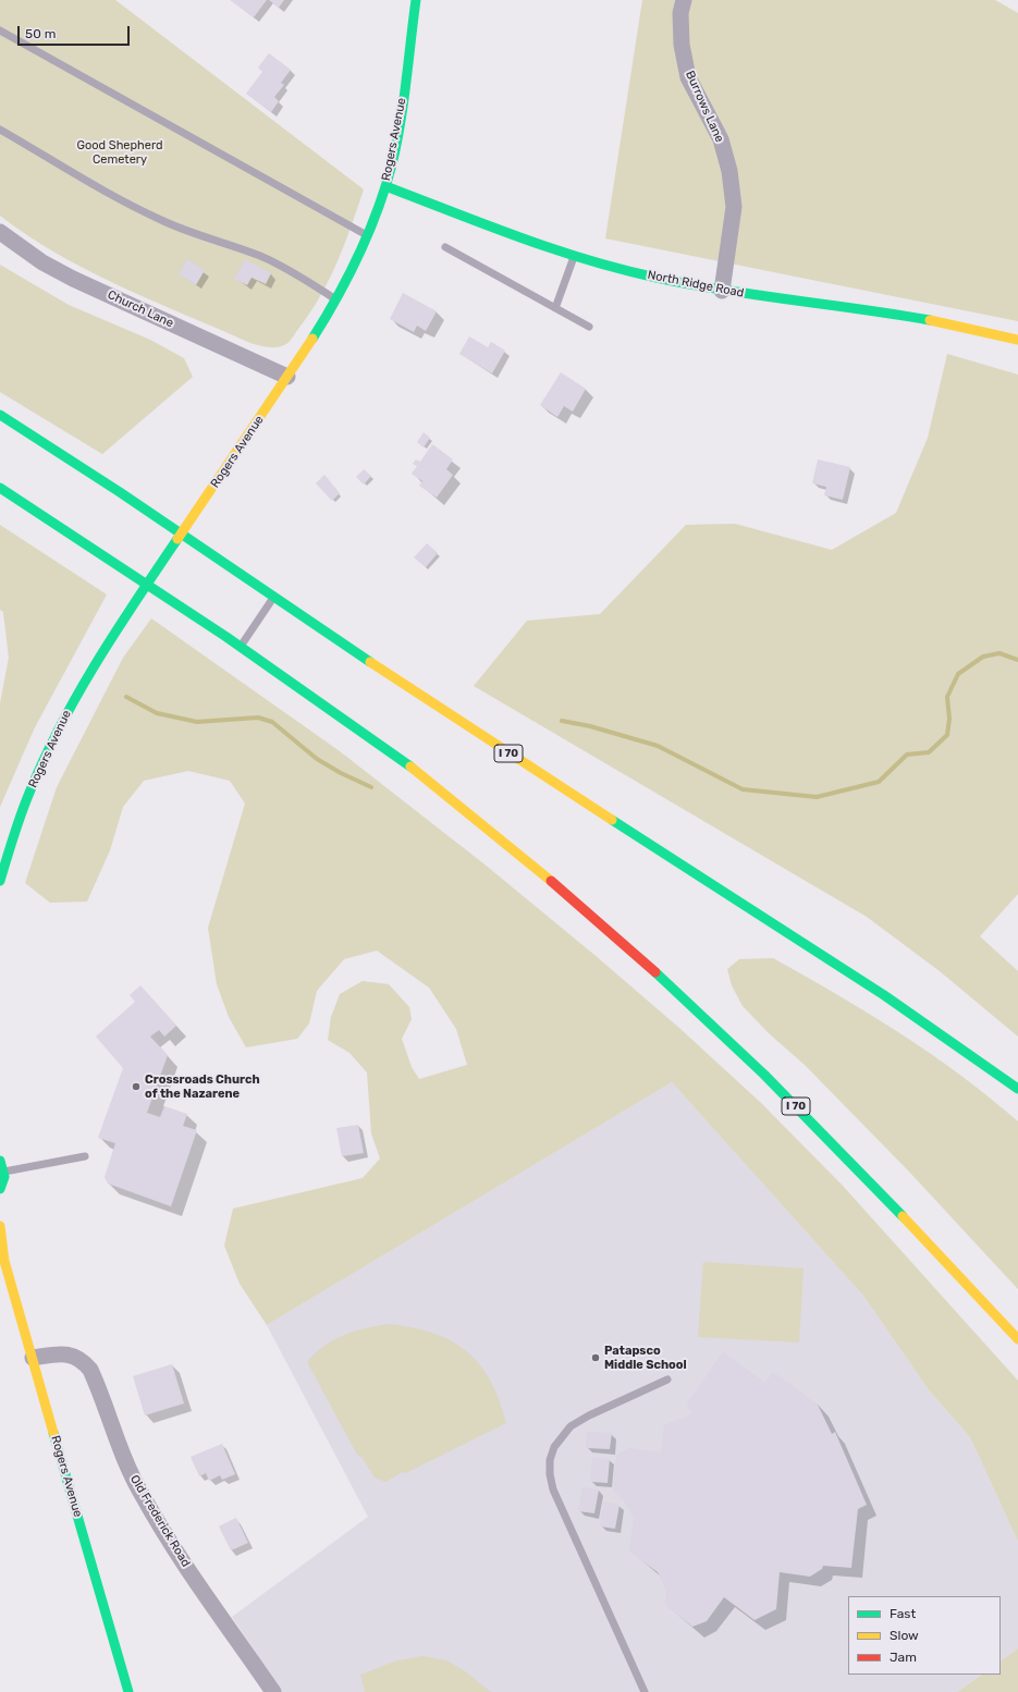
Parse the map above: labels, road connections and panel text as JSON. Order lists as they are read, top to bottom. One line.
{"streets":{"main road":["Rogers Avenue","North Ridge Road","I 70"],"street":["Burrows Lane","Church Lane","Old Frederick Road"]},"crossings":[["Burrows Lane","North Ridge Road"],["Rogers Avenue","North Ridge Road"],["Rogers Avenue","Church Lane"],["Rogers Avenue","Old Frederick Road"]],"parks":["Good Shepherd Cemetery"],"places":["Crossroads Church of the Nazarene","Patapsco Middle School"],"legend":["Fast","Slow","Jam"],"scale_bar":"50 m"}
